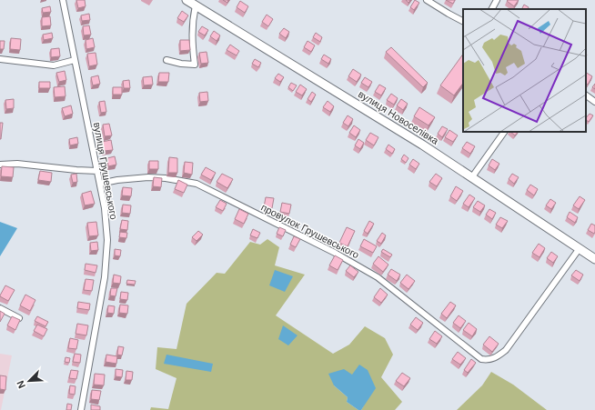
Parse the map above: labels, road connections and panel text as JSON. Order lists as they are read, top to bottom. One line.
{"streets":{"main road":["вулиця Новоселівка"],"street":["вулиця Грушевського","провулок Грушевського"]},"crossings":[["вулиця Новоселівка","провулок Грушевського"],["вулиця Грушевського","провулок Грушевського"]],"north":"bottom left"}
